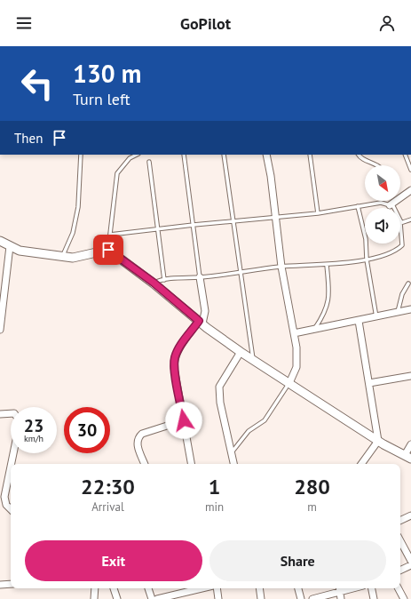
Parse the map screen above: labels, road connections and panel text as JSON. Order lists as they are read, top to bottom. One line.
{"north":"bottom right","page":{"header":"GoPilot","turn":["130 m","Turn left"],"then":"Then","speed":"23 km/h","limit":"30","eta":["22:30","Arrival","1","min","280","m"],"buttons":["Exit","Share"]}}
